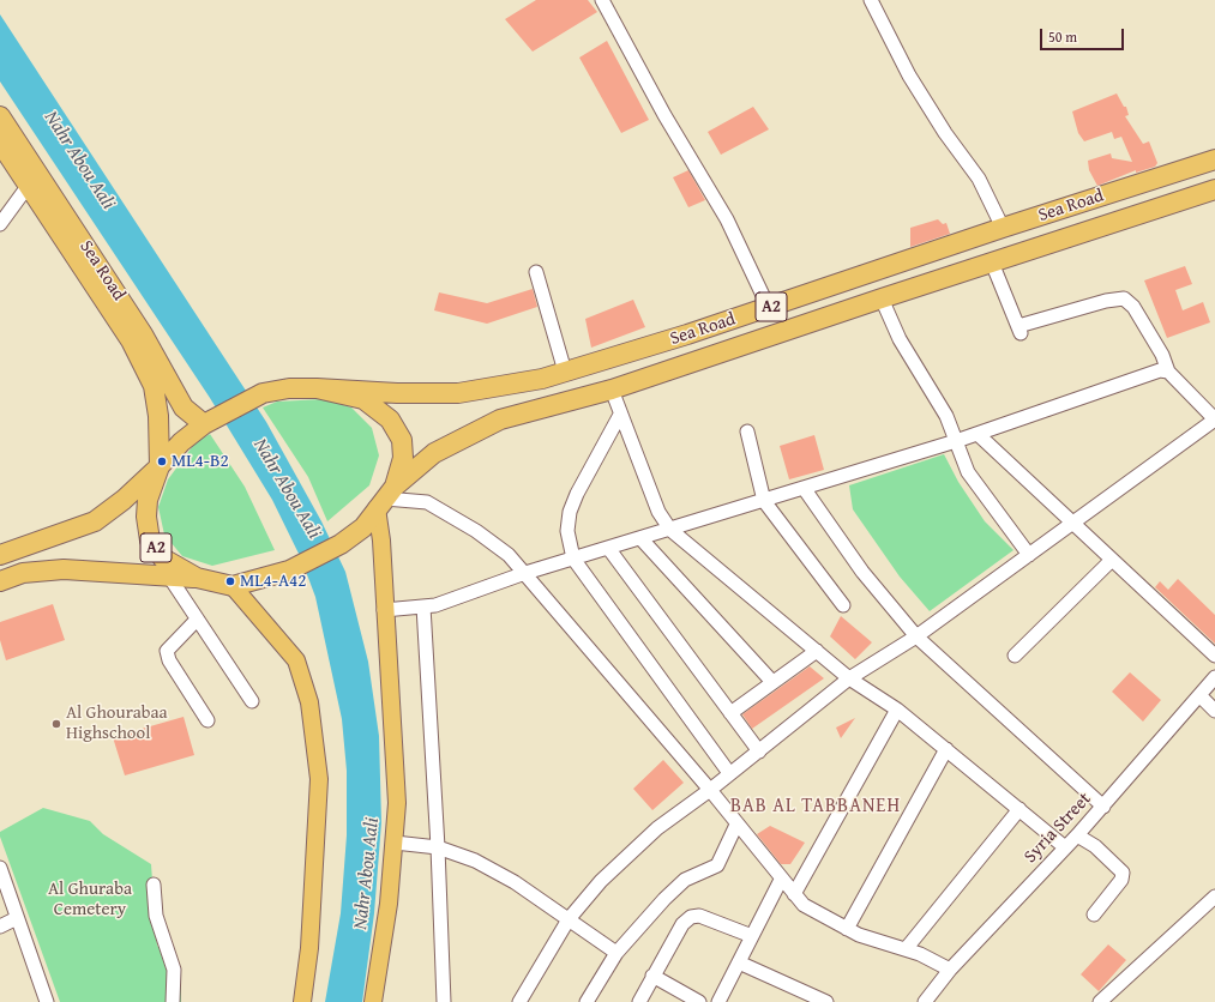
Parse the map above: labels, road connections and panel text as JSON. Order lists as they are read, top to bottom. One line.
{"streets":{"highway":["Sea Road","A2"],"street":["Syria Street"]},"crossings":[["Sea Road","A2"]],"districts":["BAB AL TABBANEH"],"water":["Nahr Abou Aali"],"parks":["Al Ghuraba Cemetery"],"places":["ML4-B2","ML4-A42","Al Ghourabaa Highschool"],"scale_bar":"50 m"}
